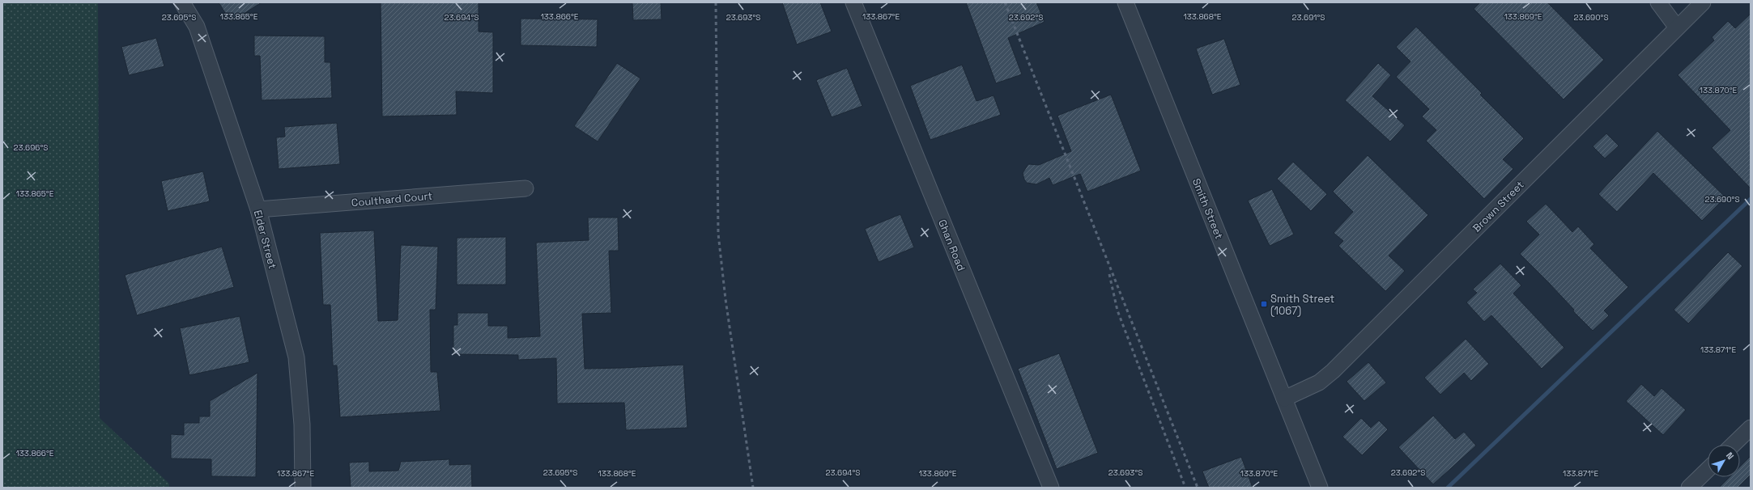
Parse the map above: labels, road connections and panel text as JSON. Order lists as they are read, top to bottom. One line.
{"streets":{"street":["Coulthard Court","Brown Street","Smith Street","Elder Street","Ghan Road"]},"crossings":[["Coulthard Court","Elder Street"],["Brown Street","Smith Street"]],"places":{"transit":["Smith Street (1067)"]},"north":"top right","coordinates":["133.869°E","133.865°E","133.866°E","133.867°E","133.868°E","23.695°S","23.694°S","23.693°S","23.692°S","23.691°S","23.690°S","133.870°E","23.696°S","133.871°E"]}
